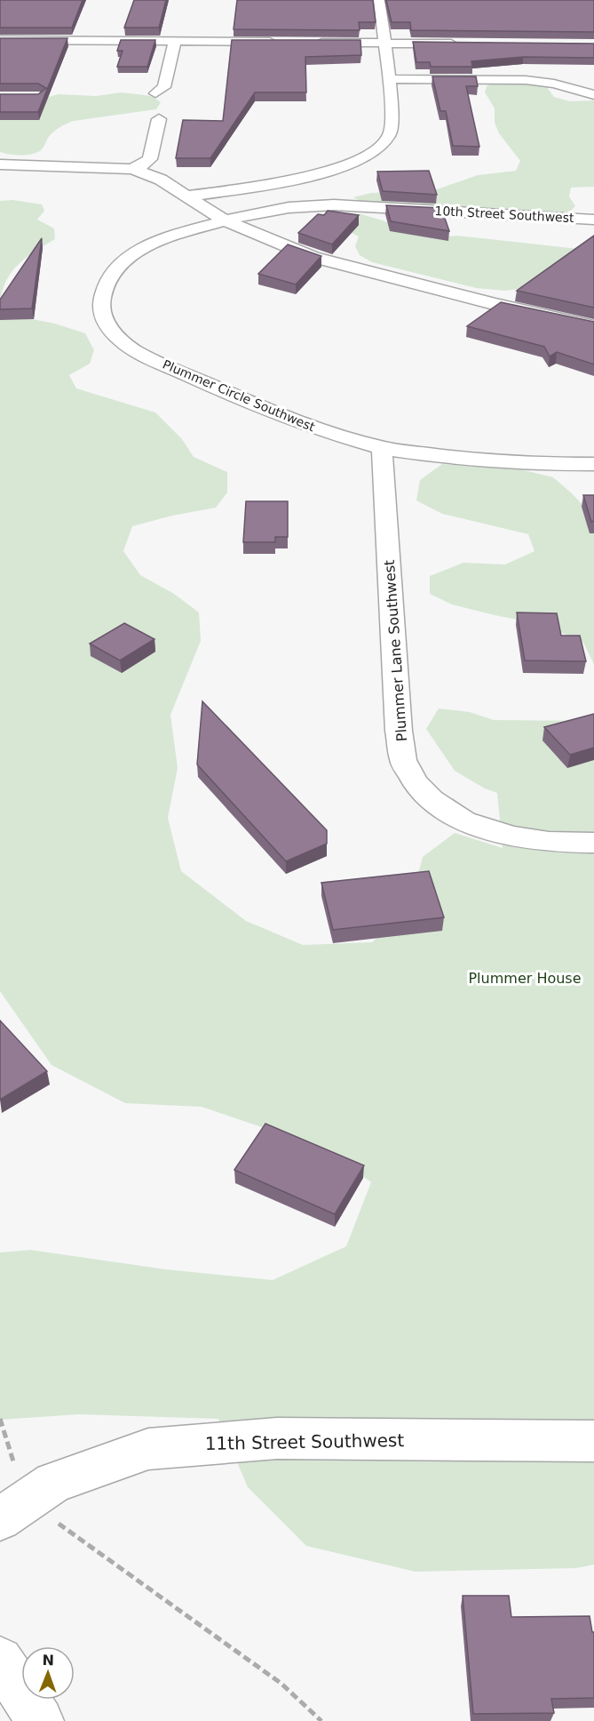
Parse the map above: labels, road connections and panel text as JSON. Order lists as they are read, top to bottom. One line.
{"streets":{"street":["10th Street Southwest","Plummer Circle Southwest","Plummer Lane Southwest","11th Street Southwest"]},"crossings":[["10th Street Southwest","Plummer Circle Southwest"],["Plummer Circle Southwest","Plummer Lane Southwest"]],"parks":["Plummer House"],"north":"top"}
